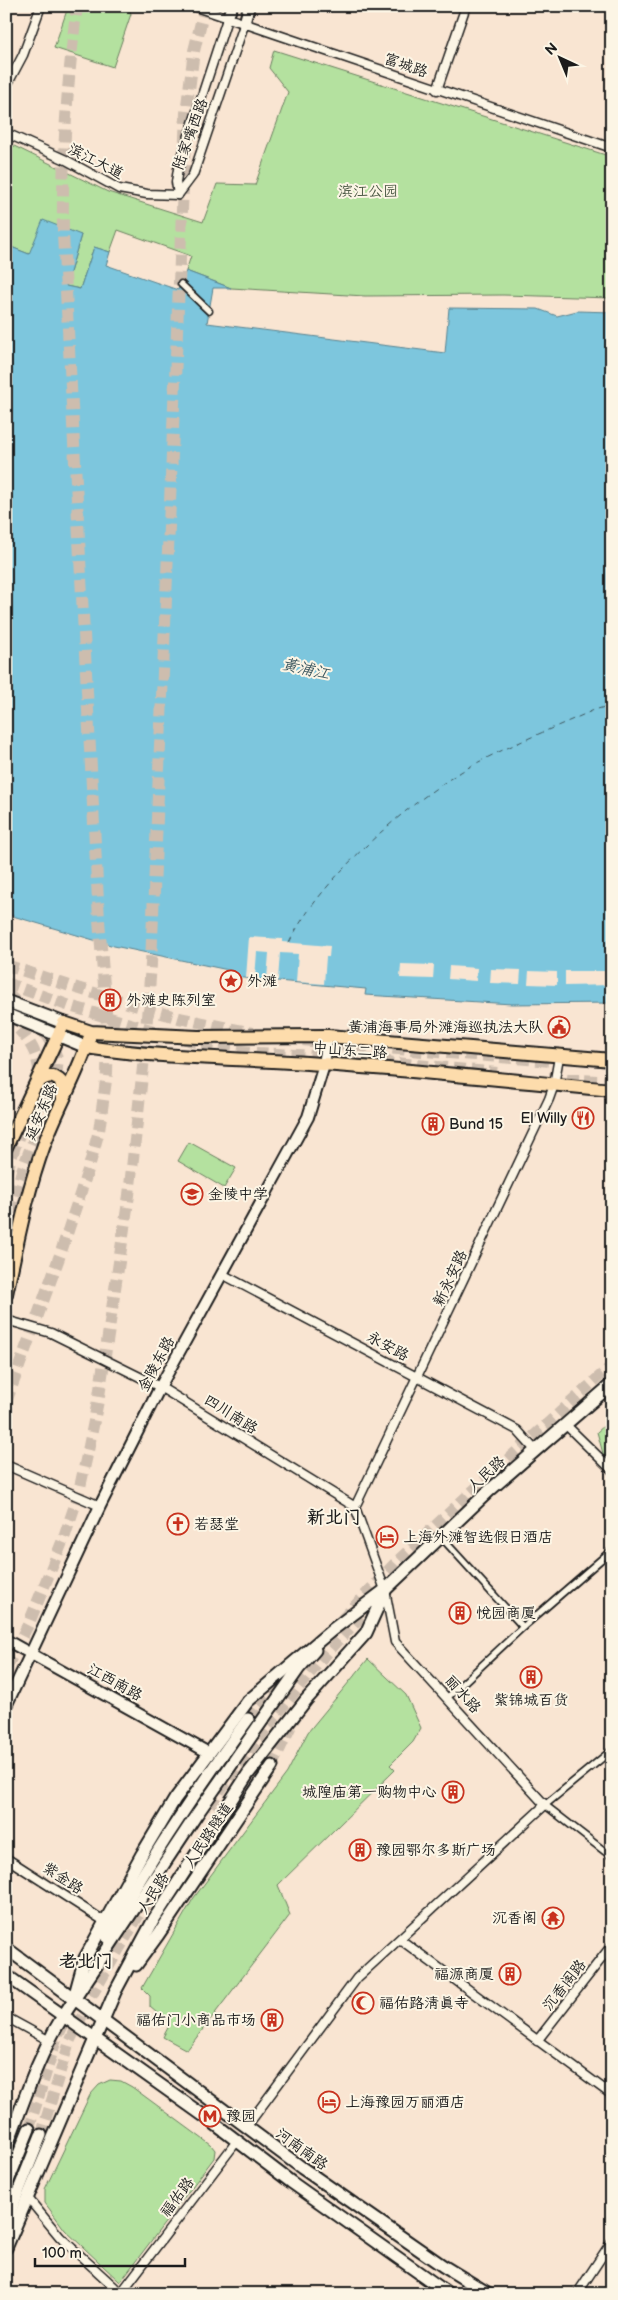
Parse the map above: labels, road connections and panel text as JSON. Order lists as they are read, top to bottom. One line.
{"streets":{"main road":["中山东二路","延安东路","人民路","人民路隧道","河南南路"],"street":["富城路","陆家嘴西路","滨江大道","新永安路","永安路","金陵东路","四川南路","江西南路","丽水路","紫金路","沉香阁路","福佑路"]},"crossings":[["富城路","陆家嘴西路"],["陆家嘴西路","滨江大道"],["中山东二路","延安东路"],["中山东二路","新永安路"],["中山东二路","金陵东路"],["新永安路","永安路"],["新永安路","四川南路"],["永安路","金陵东路"],["永安路","人民路"],["金陵东路","四川南路"],["金陵东路","江西南路"],["人民路","江西南路"],["人民路","丽水路"],["人民路","人民路隧道"],["人民路","紫金路"],["人民路","河南南路"]],"districts":["新北门","老北门"],"water":["黄浦江"],"parks":["滨江公园"],"places":{"place":["外滩"],"building":["外滩史陈列室","Bund 15","悦园商厦","紫锦城百货","城隍庙第一购物中心","豫园鄂尔多斯广场","福源商厦","福佑门小商品市场"],"public building":["黄浦海事局外滩海巡执法大队"],"restaurant":["El Willy"],"school or university":["金陵中学"],"church":["若瑟堂"],"hotel":["上海外滩智选假日酒店","上海豫园万丽酒店"],"temple":["沉香阁"],"mosque":["福佑路清真寺"],"metro station":["豫园"]},"scale_bar":"100 m","north":"top left"}
